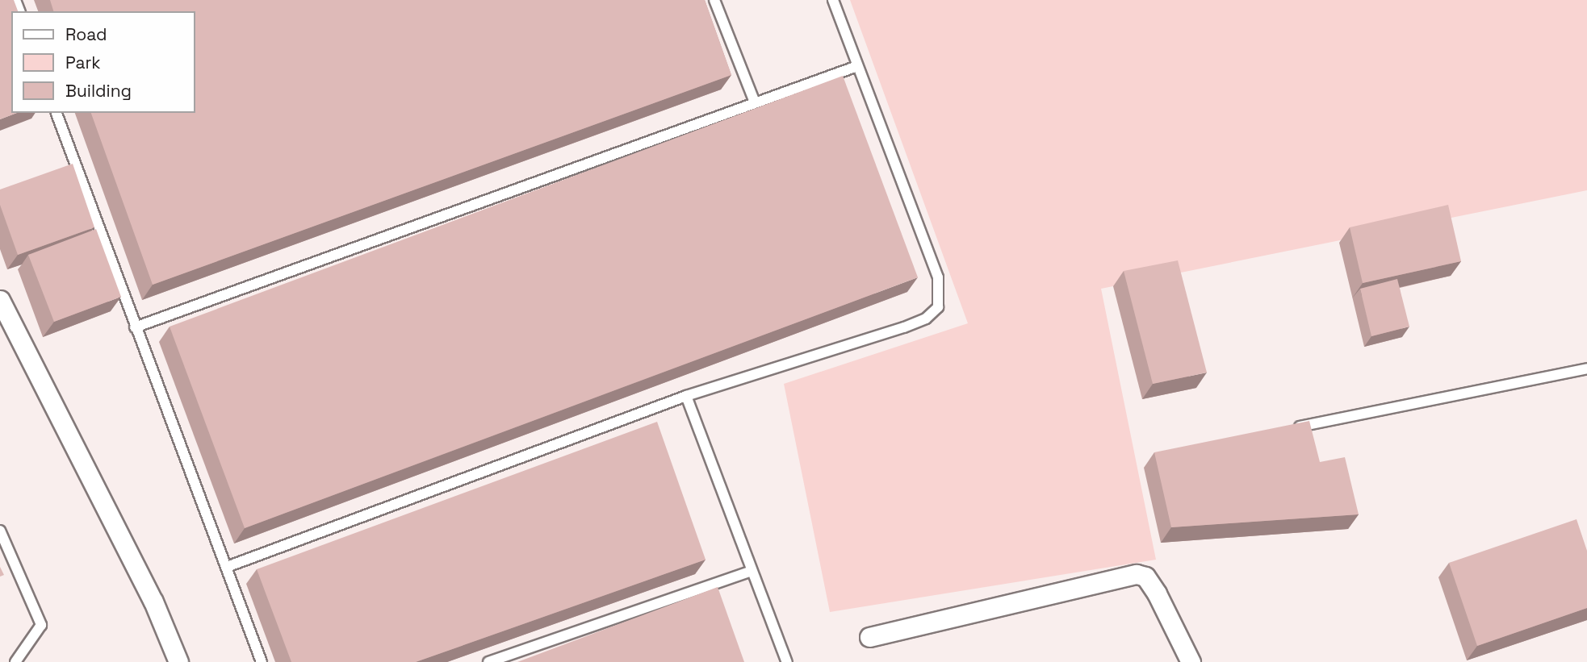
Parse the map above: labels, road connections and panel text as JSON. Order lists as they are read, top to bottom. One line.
{"legend":["Road","Park","Building"]}
